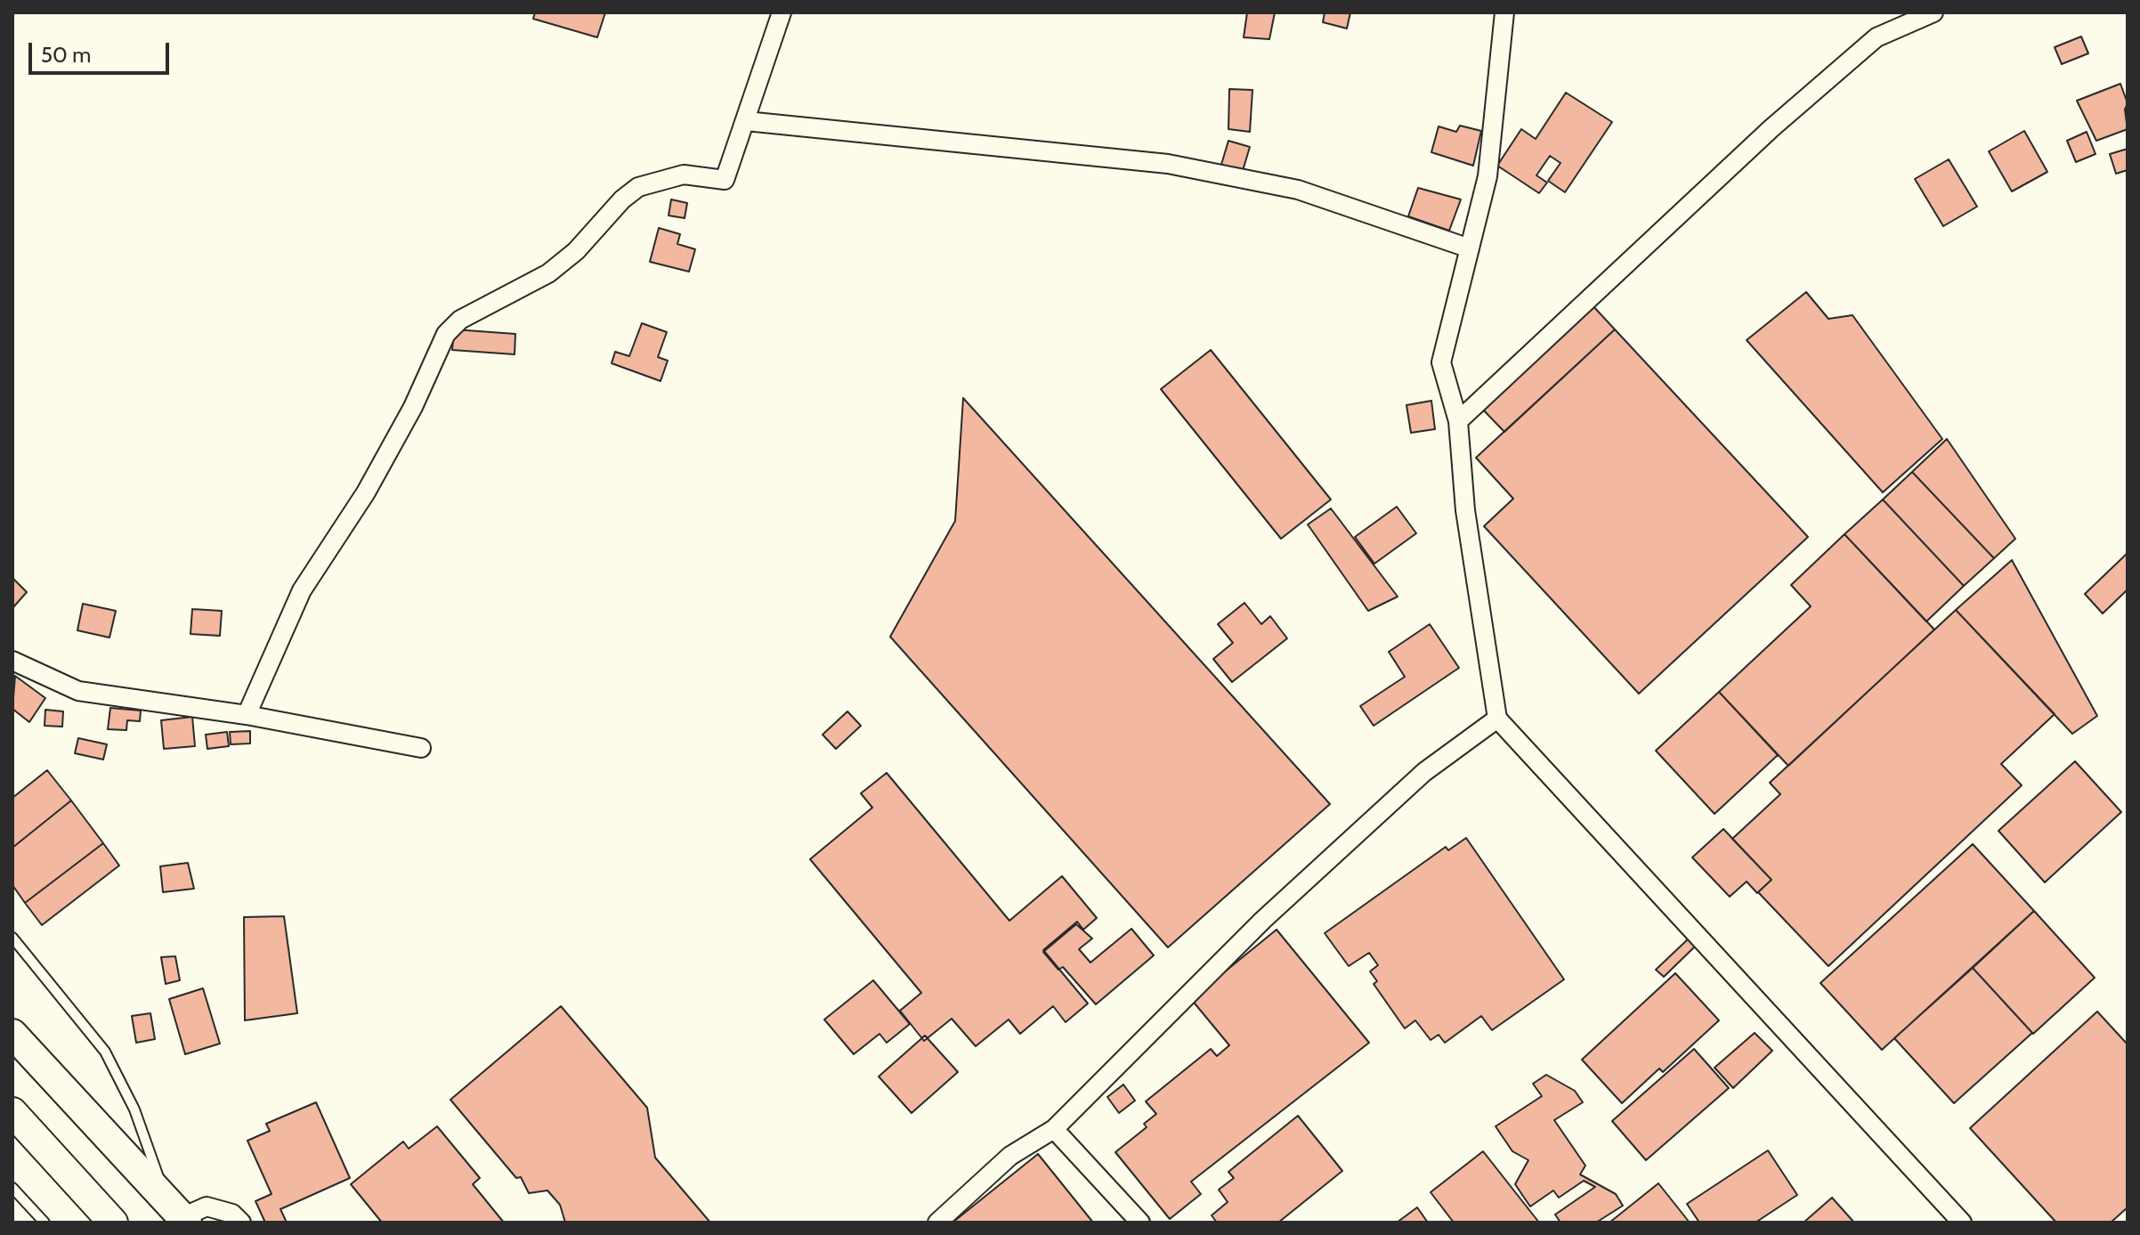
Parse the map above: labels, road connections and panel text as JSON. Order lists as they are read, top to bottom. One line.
{"scale_bar":"50 m"}
